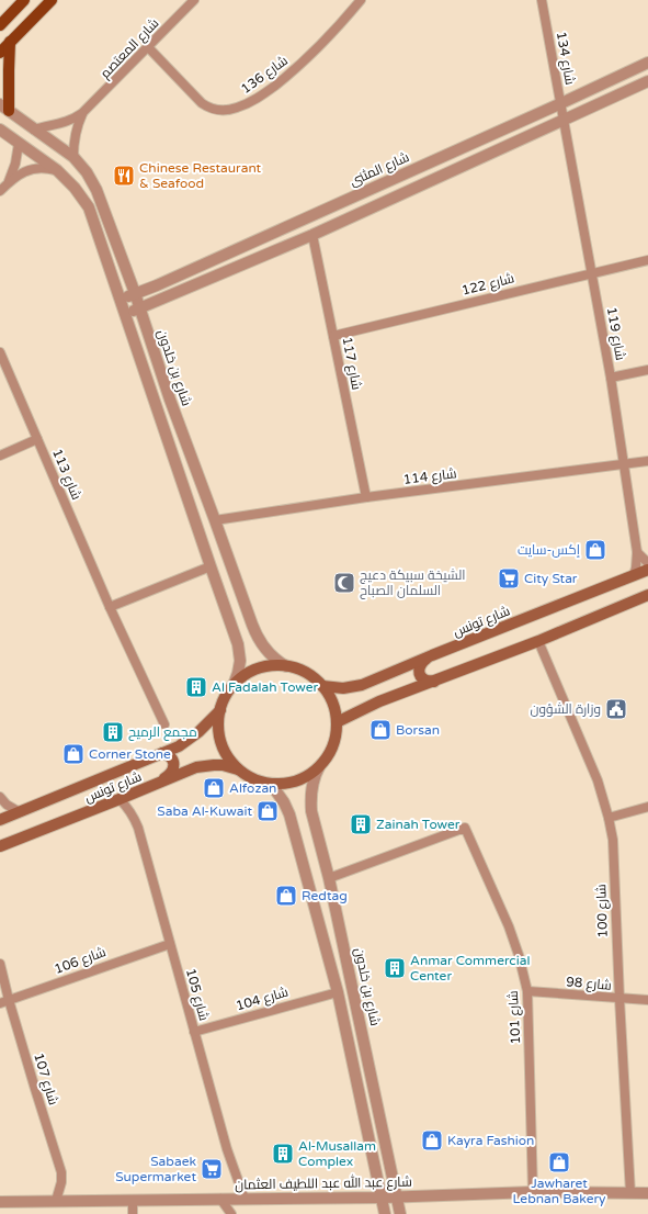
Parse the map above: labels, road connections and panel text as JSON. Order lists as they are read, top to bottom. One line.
{"streets":{"main road":["شارع تونس"],"street":["شارع المعتصم","شارع 134","شارع 136","شارع المثنى","شارع 122","شارع 119","شارع 117","شارع بن خلدون","شارع 113","شارع 114","شارع 100","شارع 106","شارع 98","شارع 105","شارع 104","شارع 101","شارع 107","شارع عبد الله عبد اللطيف العثمان"]},"crossings":[["شارع المعتصم","شارع 136"],["شارع المعتصم","شارع بن خلدون"],["شارع 134","شارع المثنى"],["شارع 134","شارع 119"],["شارع المثنى","شارع بن خلدون"],["شارع 122","شارع 119"],["شارع 122","شارع 117"],["شارع 119","شارع 114"],["شارع 119","شارع تونس"],["شارع 117","شارع 114"],["شارع بن خلدون","شارع 114"],["شارع بن خلدون","شارع تونس"],["شارع بن خلدون","شارع 101"],["شارع بن خلدون","شارع عبد الله عبد اللطيف العثمان"],["شارع تونس","شارع 105"],["شارع 100","شارع 98"],["شارع 100","شارع عبد الله عبد اللطيف العثمان"],["شارع 106","شارع 105"],["شارع 106","شارع 107"],["شارع 98","شارع 101"],["شارع 105","شارع 104"],["شارع 105","شارع عبد الله عبد اللطيف العثمان"],["شارع 101","شارع عبد الله عبد اللطيف العثمان"],["شارع 107","شارع عبد الله عبد اللطيف العثمان"]],"places":{"restaurant":["Chinese Restaurant & Seafood"],"shop":["إكس-سايت","Borsan","Corner Stone","Alfozan","Saba Al-Kuwait","Redtag","Kayra Fashion","Jawharet Lebnan Bakery"],"supermarket":["City Star","Sabaek Supermarket"],"mosque":["الشيخة سبيكة دعيج السلمان الصباح"],"building":["Al Fadalah Tower","مجمع الرميح","Zainah Tower","Anmar Commercial Center","Al-Musallam Complex"],"public building":["وزارة الشؤون"]}}
